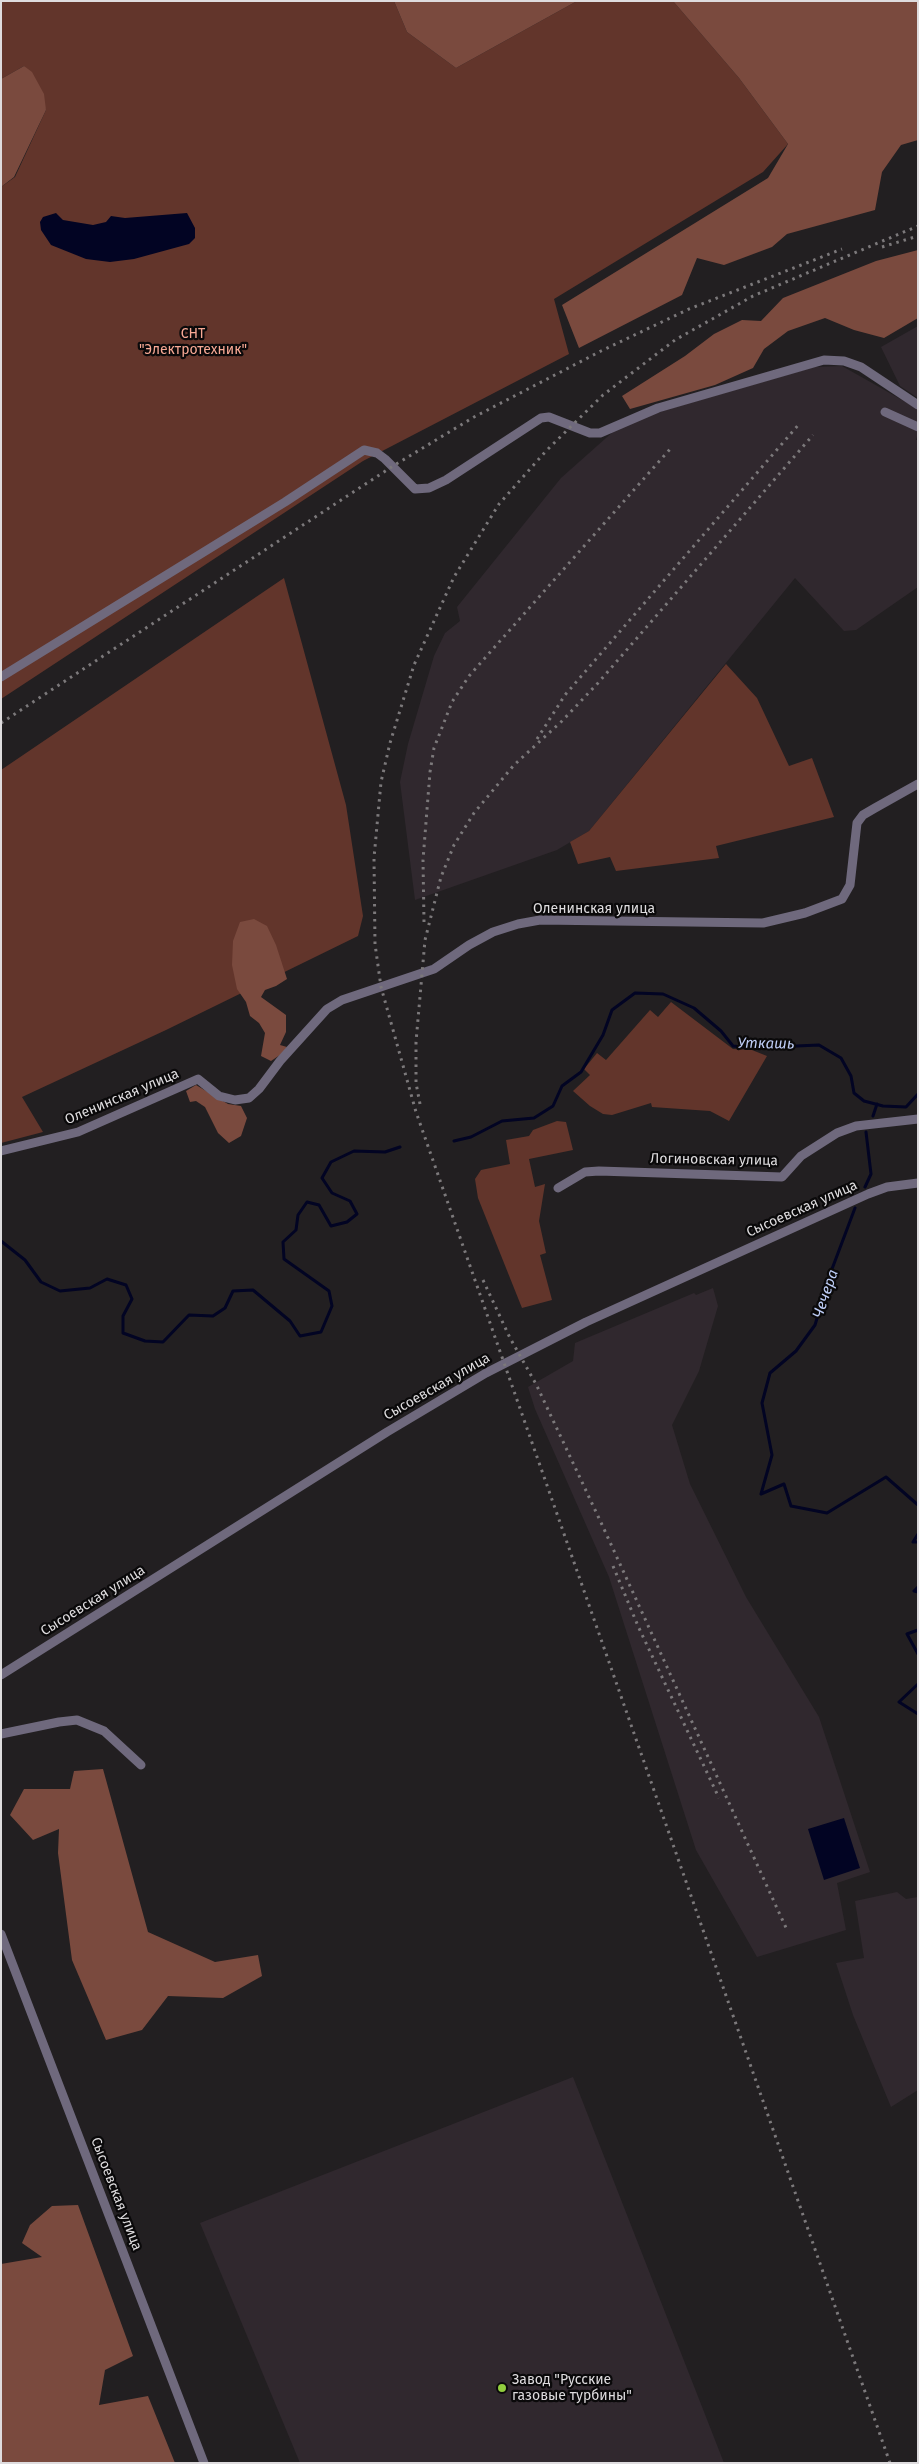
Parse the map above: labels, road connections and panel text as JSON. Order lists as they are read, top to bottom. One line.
{"streets":{"street":["Оленинская улица","Логиновская улица","Сысоевская улица"]},"water":["Уткашь","Чечера"],"parks":["СНТ \"Электротехник\""],"places":["Завод \"Русские газовые турбины\""]}
